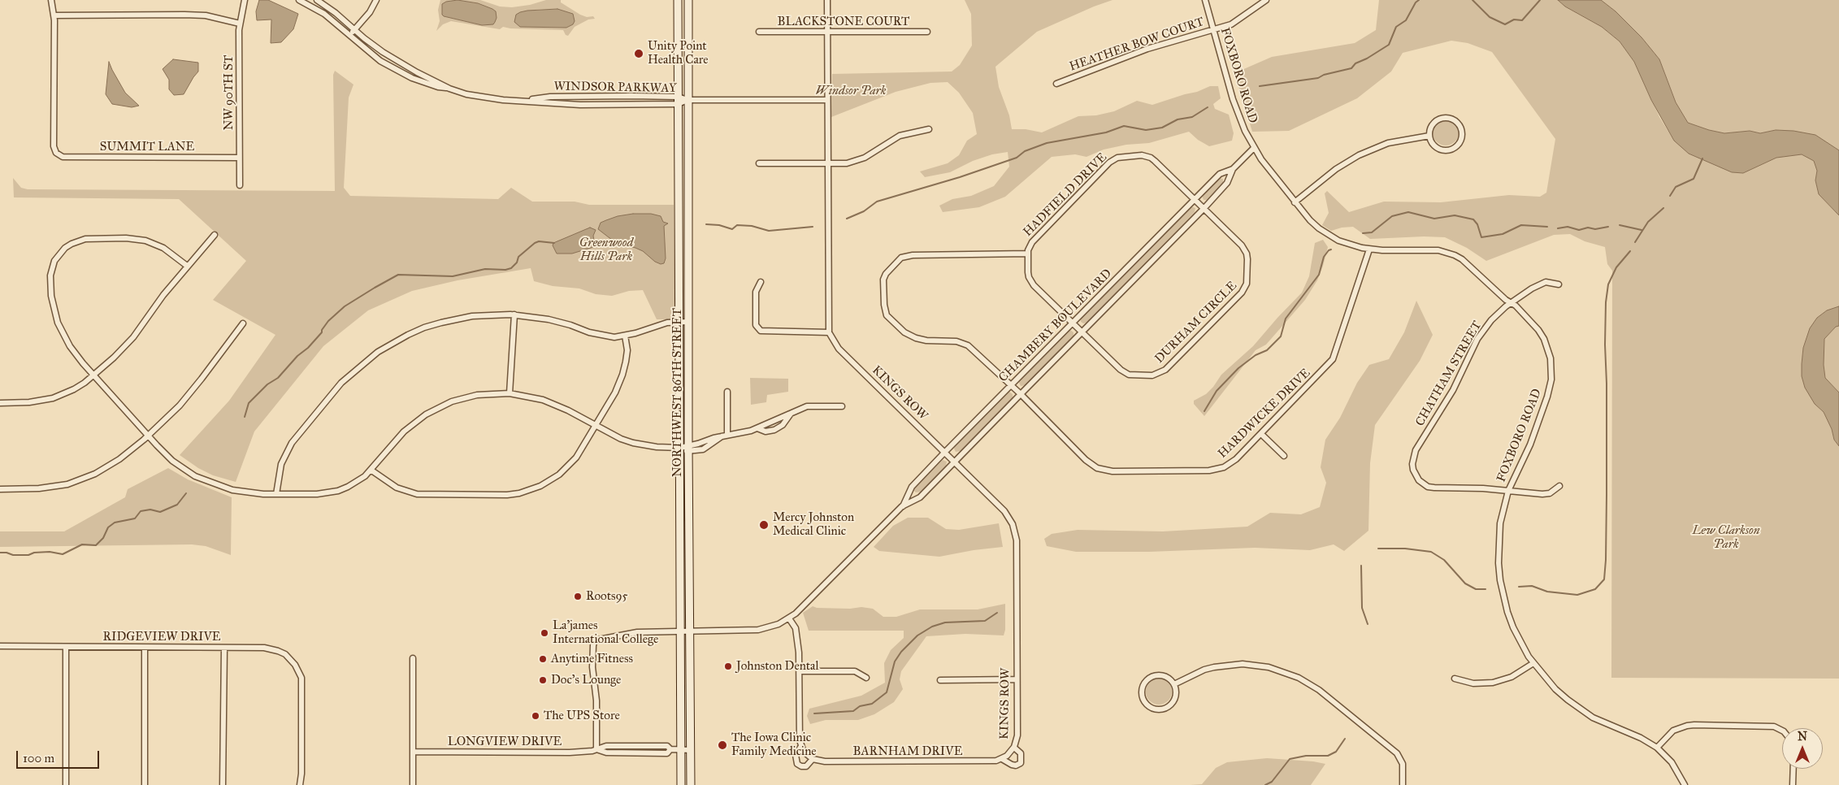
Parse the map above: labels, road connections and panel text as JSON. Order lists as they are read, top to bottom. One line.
{"streets":{"main road":["NORTHWEST 86TH STREET"],"street":["BLACKSTONE COURT","HEATHER BOW COURT","FOXBORO ROAD","WINDSOR PARKWAY","NW 90TH ST","SUMMIT LANE","HADFIELD DRIVE","DURHAM CIRCLE","CHAMBERY BOULEVARD","CHATHAM STREET","KINGS ROW","HARDWICKE DRIVE","RIDGEVIEW DRIVE","LONGVIEW DRIVE","BARNHAM DRIVE"]},"crossings":[["HEATHER BOW COURT","FOXBORO ROAD"],["FOXBORO ROAD","CHAMBERY BOULEVARD"],["FOXBORO ROAD","CHATHAM STREET"],["FOXBORO ROAD","HARDWICKE DRIVE"],["WINDSOR PARKWAY","NORTHWEST 86TH STREET"],["NW 90TH ST","SUMMIT LANE"],["HADFIELD DRIVE","DURHAM CIRCLE"],["HADFIELD DRIVE","CHAMBERY BOULEVARD"],["HADFIELD DRIVE","HARDWICKE DRIVE"],["DURHAM CIRCLE","CHAMBERY BOULEVARD"],["CHAMBERY BOULEVARD","NORTHWEST 86TH STREET"],["CHAMBERY BOULEVARD","KINGS ROW"],["CHAMBERY BOULEVARD","HARDWICKE DRIVE"],["CHAMBERY BOULEVARD","LONGVIEW DRIVE"],["NORTHWEST 86TH STREET","LONGVIEW DRIVE"],["KINGS ROW","BARNHAM DRIVE"]],"parks":["Windsor Park","Greenwood Hills Park","Lew Clarkson Park"],"places":["Unity Point Health Care","Mercy Johnston Medical Clinic","Roots95","La'james International College","Anytime Fitness","Johnston Dental","Doc's Lounge","The UPS Store","The Iowa Clinic Family Medicine"],"scale_bar":"100 m","north":"top"}
